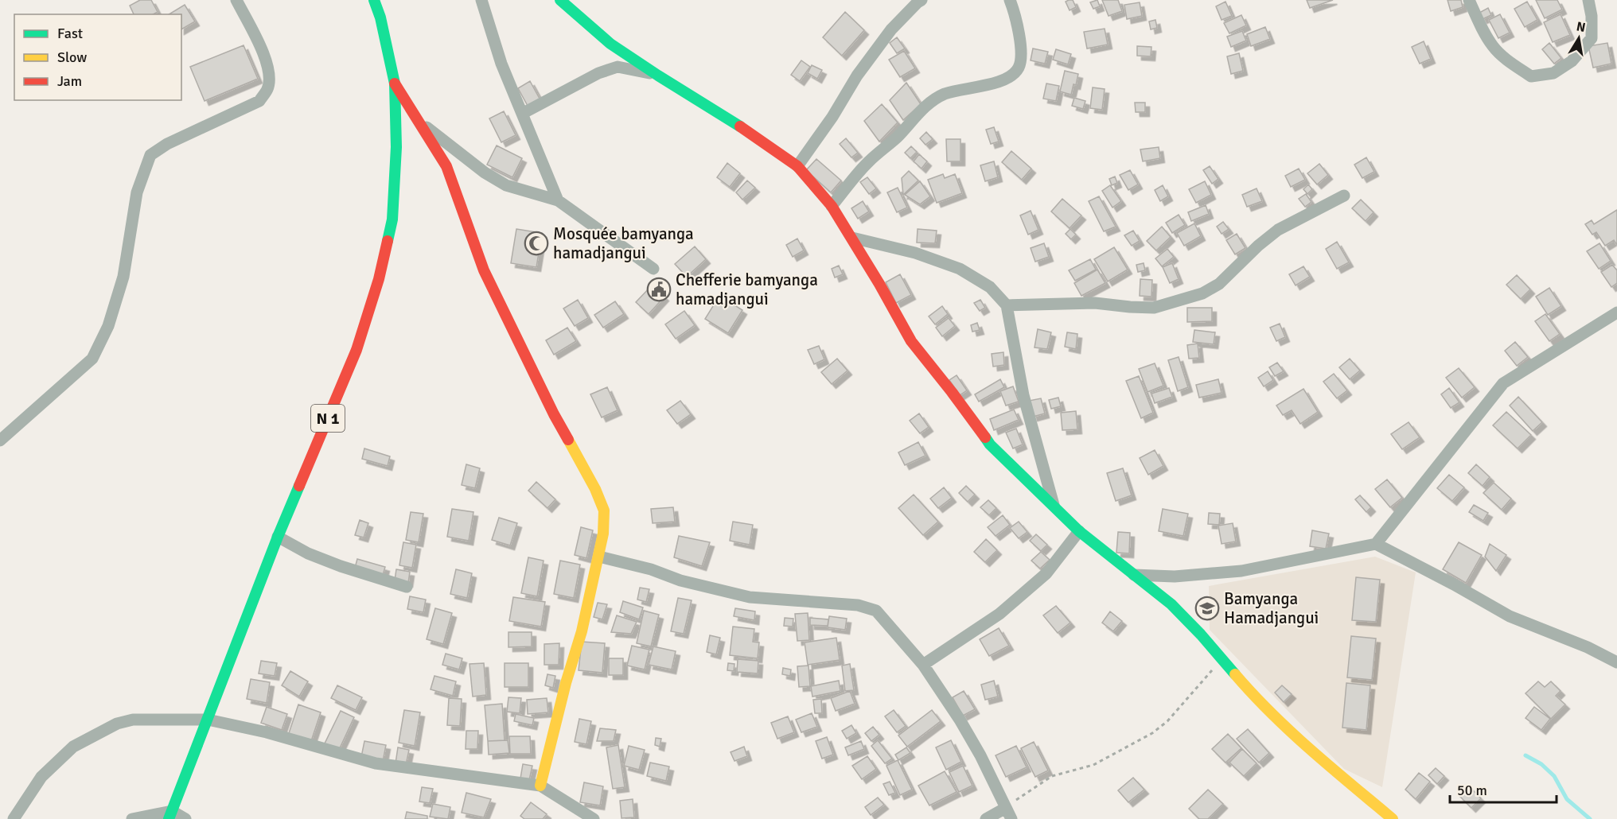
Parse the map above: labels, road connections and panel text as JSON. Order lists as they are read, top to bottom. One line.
{"streets":{"main road":["N 1"]},"places":{"mosque":["Mosquée bamyanga hamadjangui"],"public building":["Chefferie bamyanga hamadjangui"],"school or university":["Bamyanga Hamadjangui"]},"legend":["Fast","Slow","Jam"],"scale_bar":"50 m","north":"top"}
